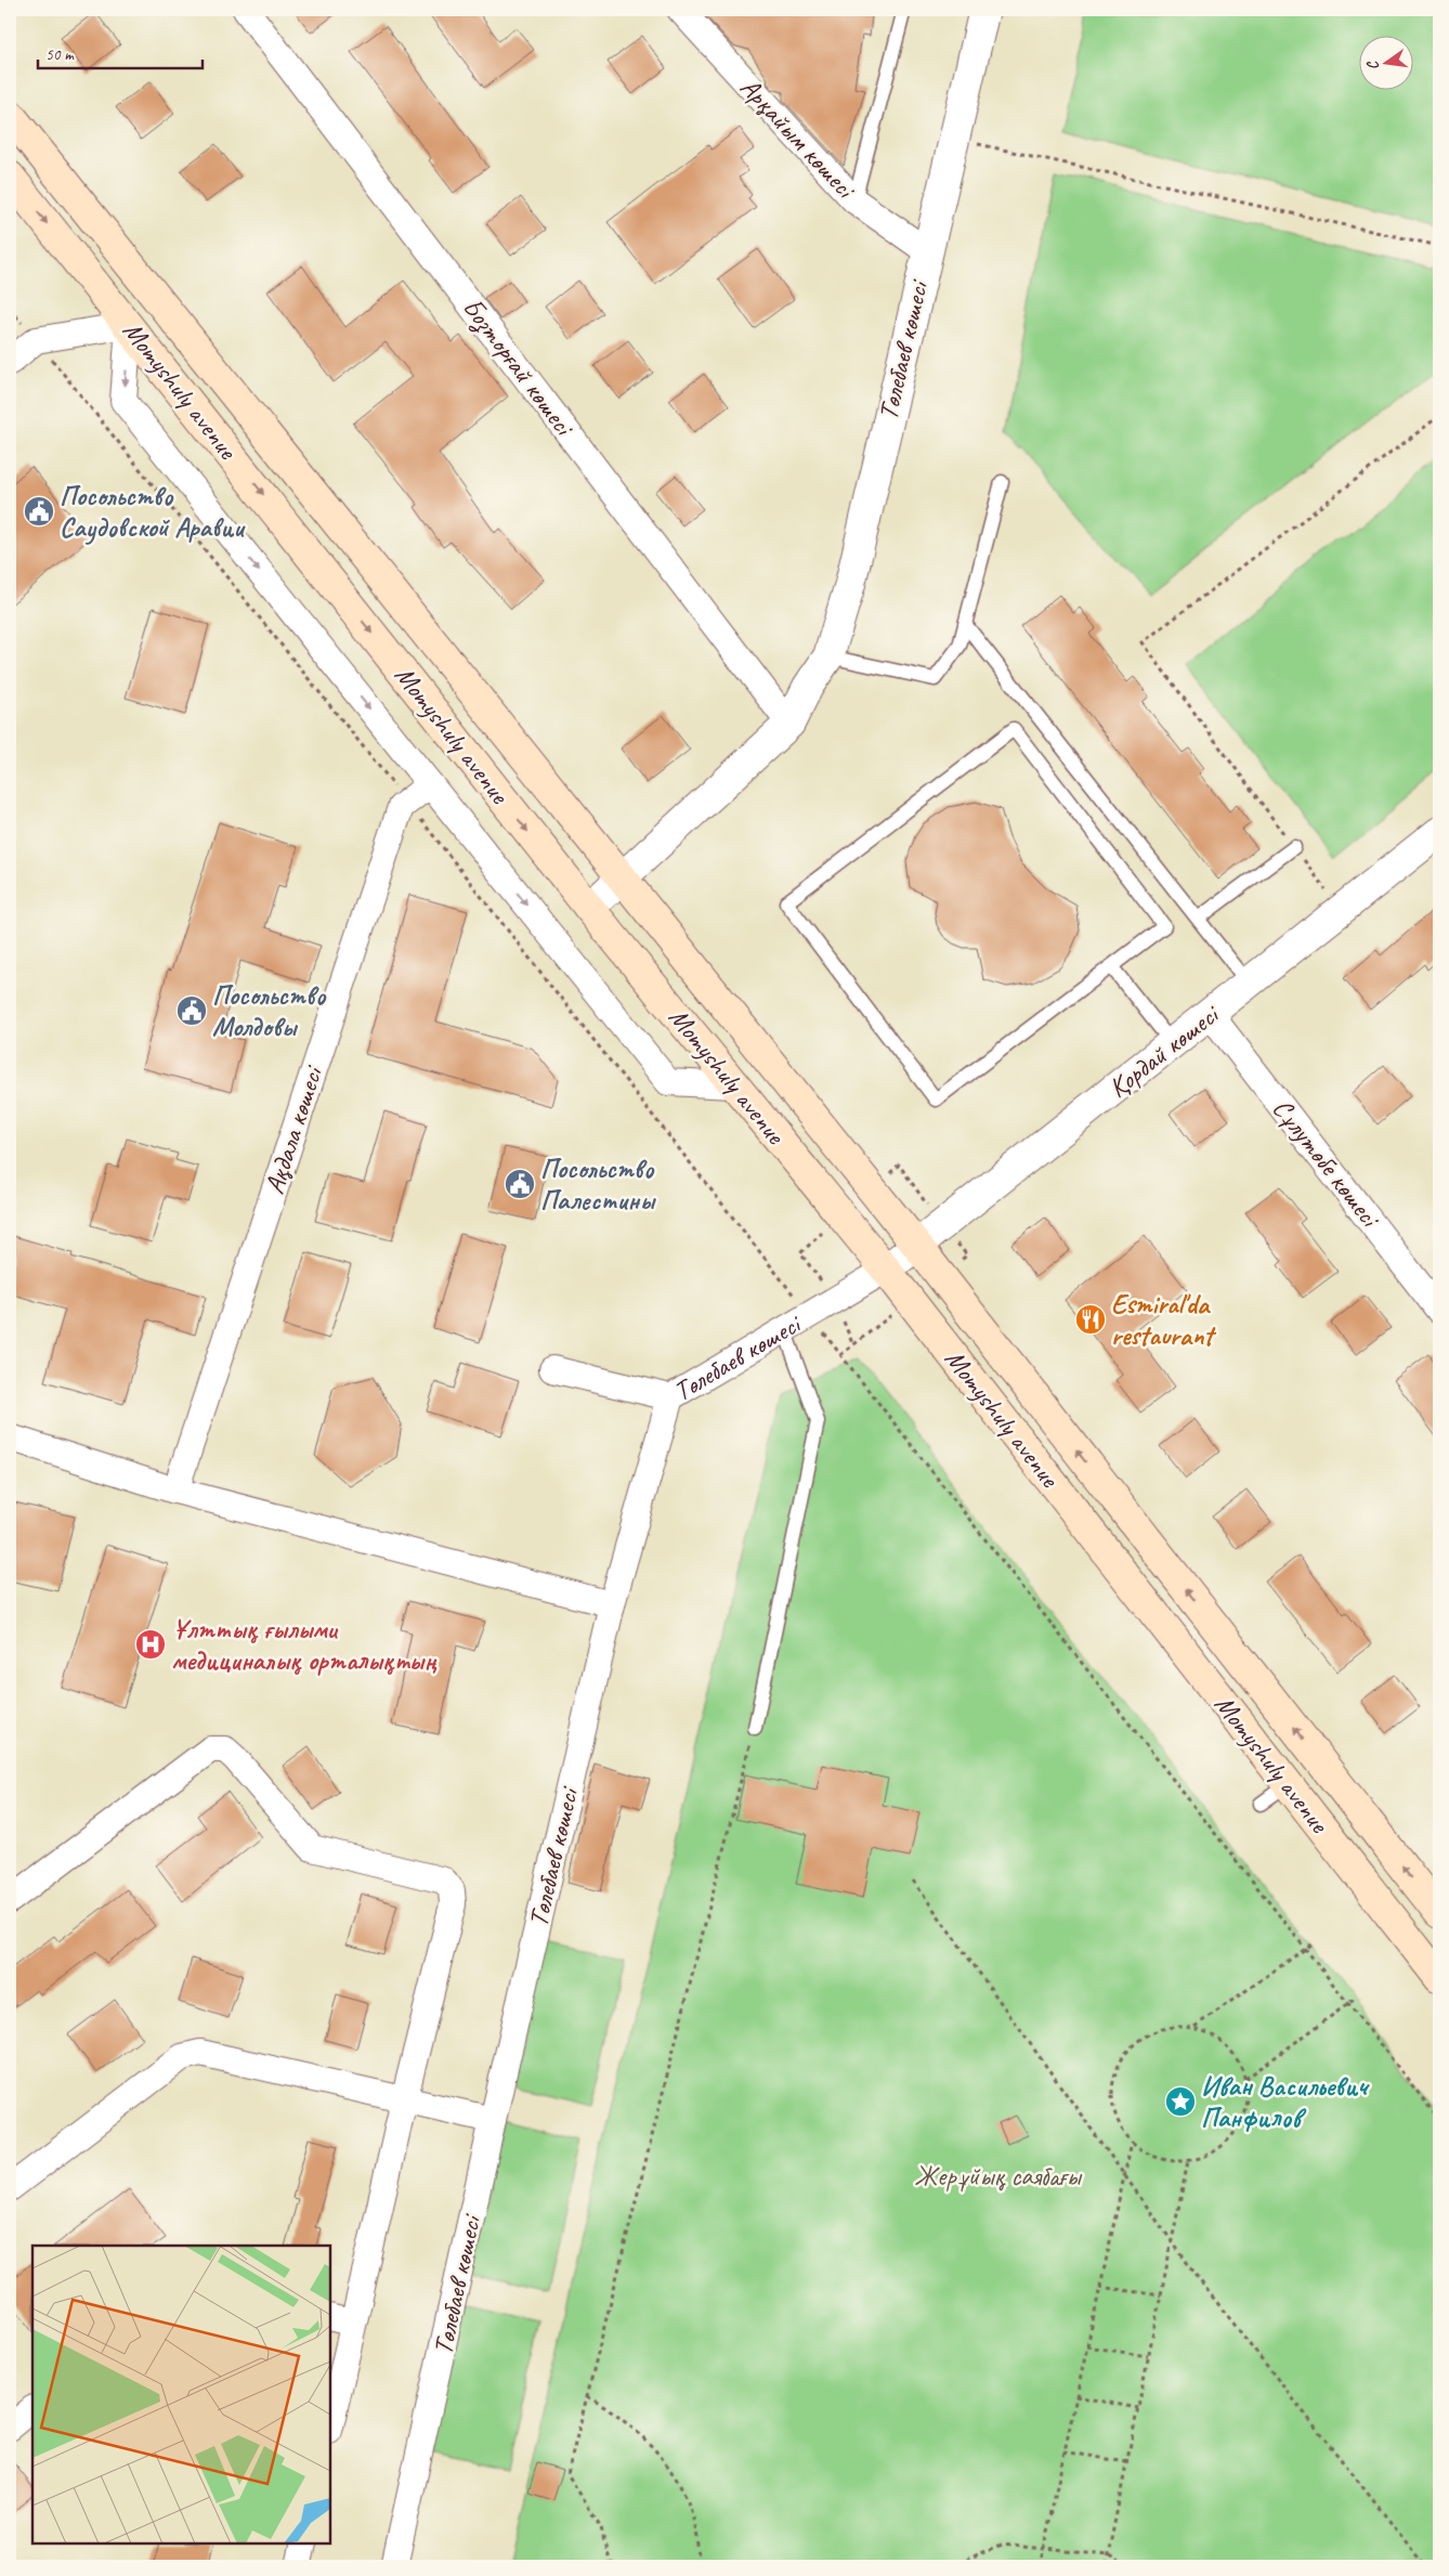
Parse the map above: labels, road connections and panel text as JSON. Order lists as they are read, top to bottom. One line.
{"streets":{"main road":["Momyshuly avenue"],"street":["Арқайым көшесі","Төлебаев көшесі","Бозторғай көшесі","Қордай көшесі","Ақдала көшесі","Сұлутөбе көшесі"]},"crossings":[["Арқайым көшесі","Төлебаев көшесі"],["Төлебаев көшесі","Бозторғай көшесі"],["Төлебаев көшесі","Momyshuly avenue"],["Төлебаев көшесі","Қордай көшесі"],["Momyshuly avenue","Қордай көшесі"],["Қордай көшесі","Сұлутөбе көшесі"]],"parks":["Жерұйық саябағы"],"places":{"public building":["Посольство Саудовской Аравии","Посольство Молдовы","Посольство Палестины"],"restaurant":["Esmiral'da restaurant"],"hospital":["Ұлттық ғылыми медициналық орталықтың"],"place":["Иван Васильевич Панфилов"]},"scale_bar":"50 m","north":"left"}
